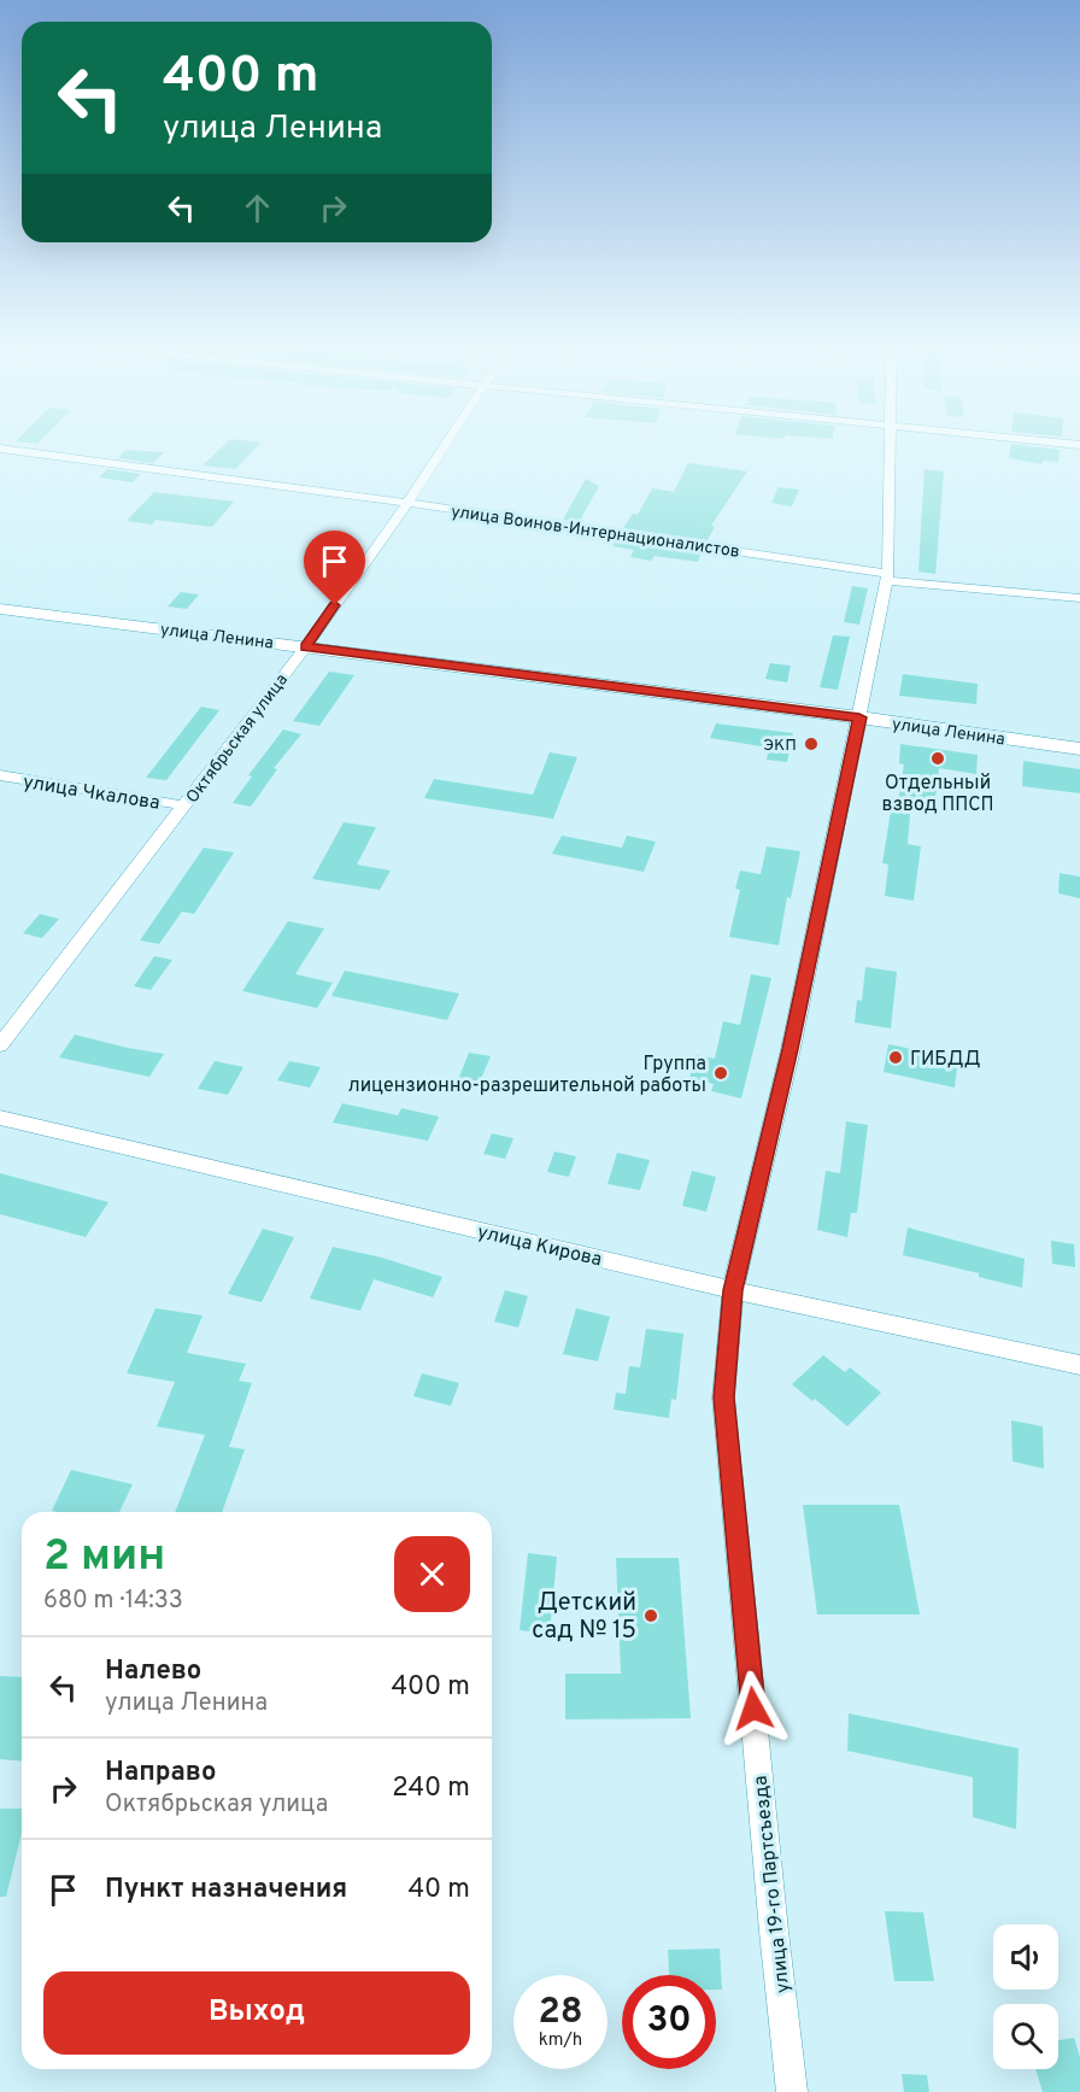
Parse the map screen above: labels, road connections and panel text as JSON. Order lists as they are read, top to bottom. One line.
{"streets":{"main road":["улица Ленина"],"street":["улица Воинов-Интернационалистов","Октябрьская улица","улица Чкалова","улица Кирова","улица 19-го Партсъезда"]},"crossings":[["улица Воинов-Интернационалистов","Октябрьская улица"],["улица Воинов-Интернационалистов","улица 19-го Партсъезда"],["улица Ленина","Октябрьская улица"],["улица Ленина","улица 19-го Партсъезда"],["Октябрьская улица","улица Чкалова"],["улица Кирова","улица 19-го Партсъезда"]],"places":["ЭКП","Отдельный взвод ППСП","ГИБДД","Группа лицензионно-разрешительной работы","Детский сад № 15"],"page":{"turn":["400 m","улица Ленина"],"heading":["2 мин","680 m · 14:33"],"list":[{"name":"Налево","note":"улица Ленина","value":"400 m"},{"name":"Направо","note":"Октябрьская улица","value":"240 m"},{"name":"Пункт назначения","value":"40 m"}],"buttons":"Выход","speed":"28 km/h","limit":"30"}}
